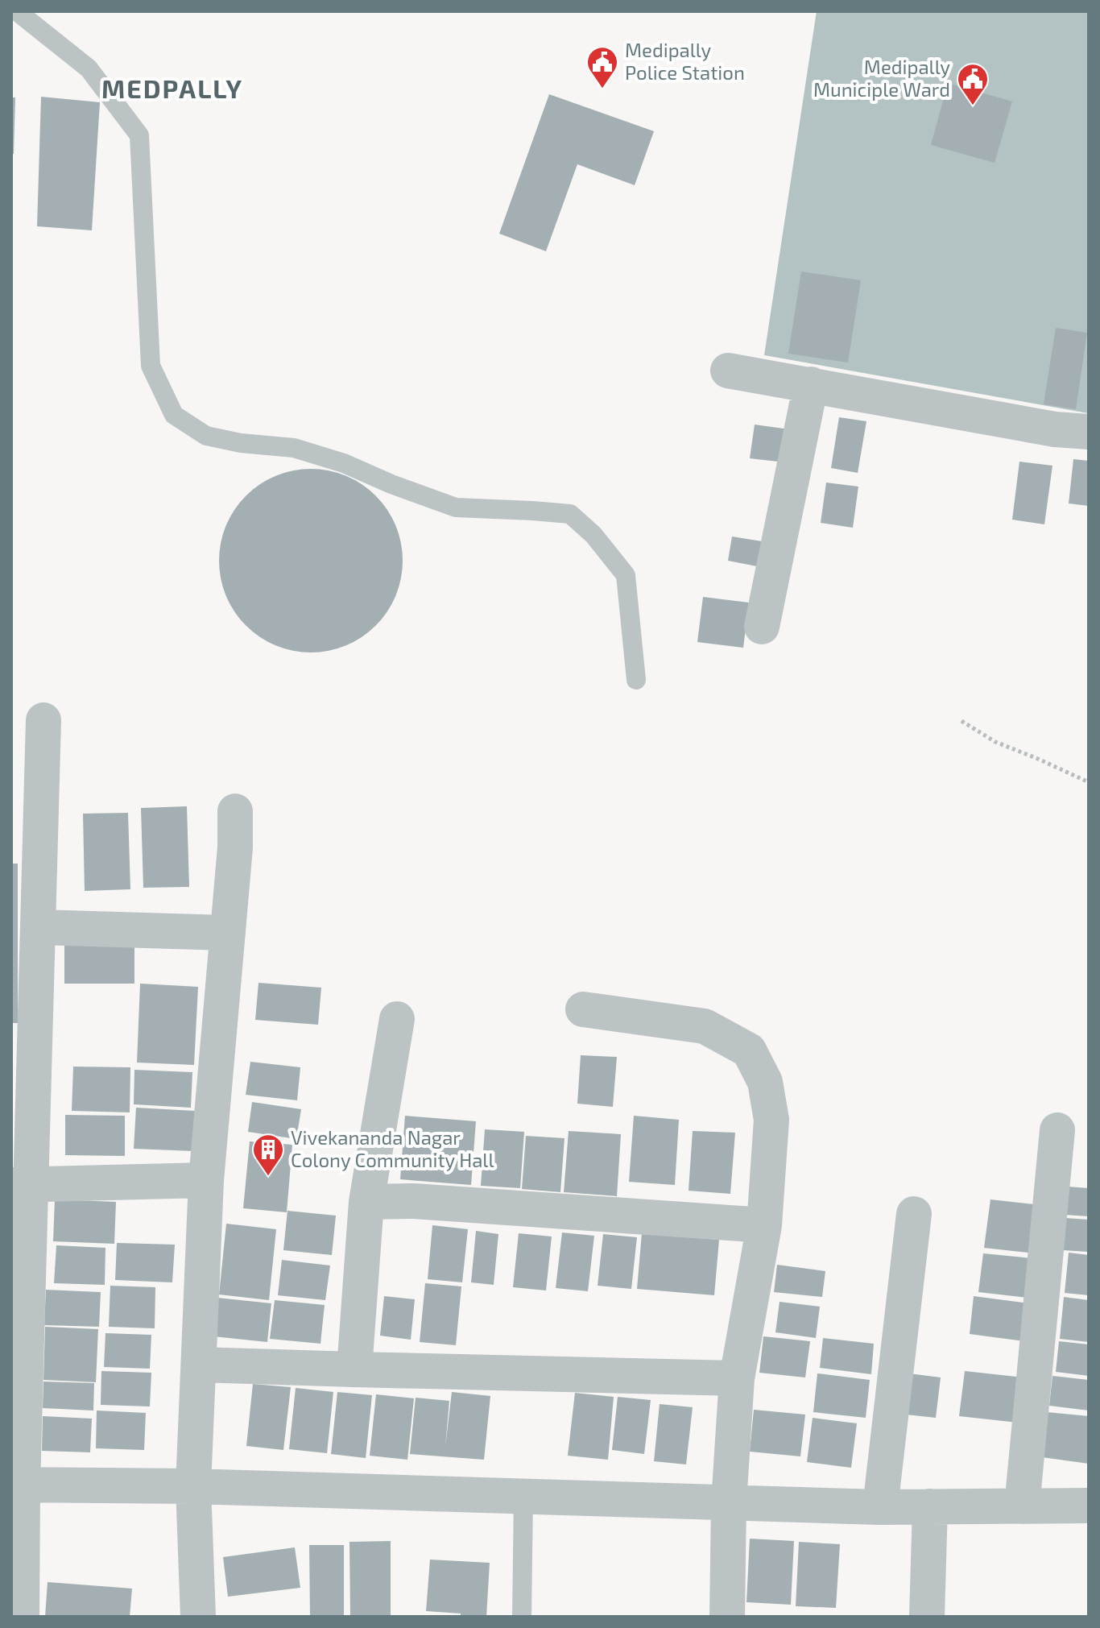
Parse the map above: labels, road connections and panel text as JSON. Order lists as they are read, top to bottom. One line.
{"districts":["MEDPALLY"],"places":{"public building":["Medipally Police Station","Medipally Municiple Ward"],"building":["Vivekananda Nagar Colony Community Hall"]}}
